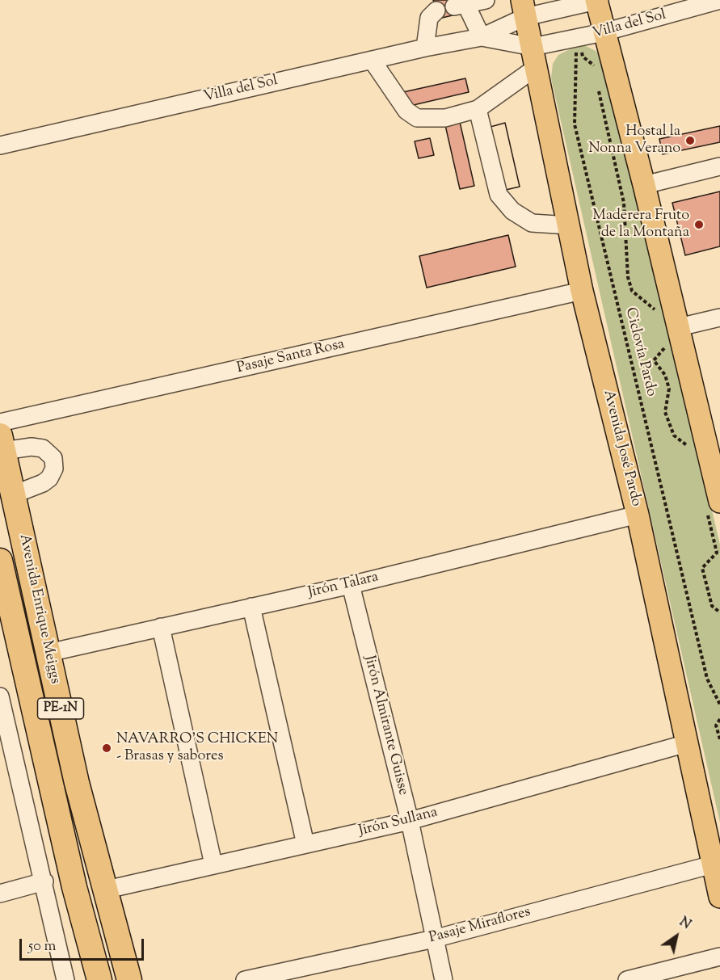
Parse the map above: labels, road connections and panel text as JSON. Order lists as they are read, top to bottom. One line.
{"streets":{"highway":["Avenida Enrique Meiggs","PE-1N"],"main road":["Avenida José Pardo"],"street":["Villa del Sol","Pasaje Santa Rosa","Jirón Talara","Jirón Almirante Guisse","Jirón Sullana","Pasaje Miraflores"],"path":["Ciclovía Pardo"]},"crossings":[["Villa del Sol","Ciclovía Pardo"],["Villa del Sol","Avenida José Pardo"],["Pasaje Santa Rosa","Avenida José Pardo"],["Avenida José Pardo","Jirón Talara"],["Avenida José Pardo","Jirón Sullana"],["Avenida José Pardo","Pasaje Miraflores"],["Jirón Talara","Avenida Enrique Meiggs"],["Jirón Talara","Jirón Almirante Guisse"],["Avenida Enrique Meiggs","Jirón Sullana"],["Jirón Almirante Guisse","Jirón Sullana"],["Jirón Almirante Guisse","Pasaje Miraflores"]],"places":["Hostal la Nonna Verano","Maderera Fruto de la Montaña","NAVARRO'S CHICKEN - Brasas y sabores"],"scale_bar":"50 m","north":"top right"}
